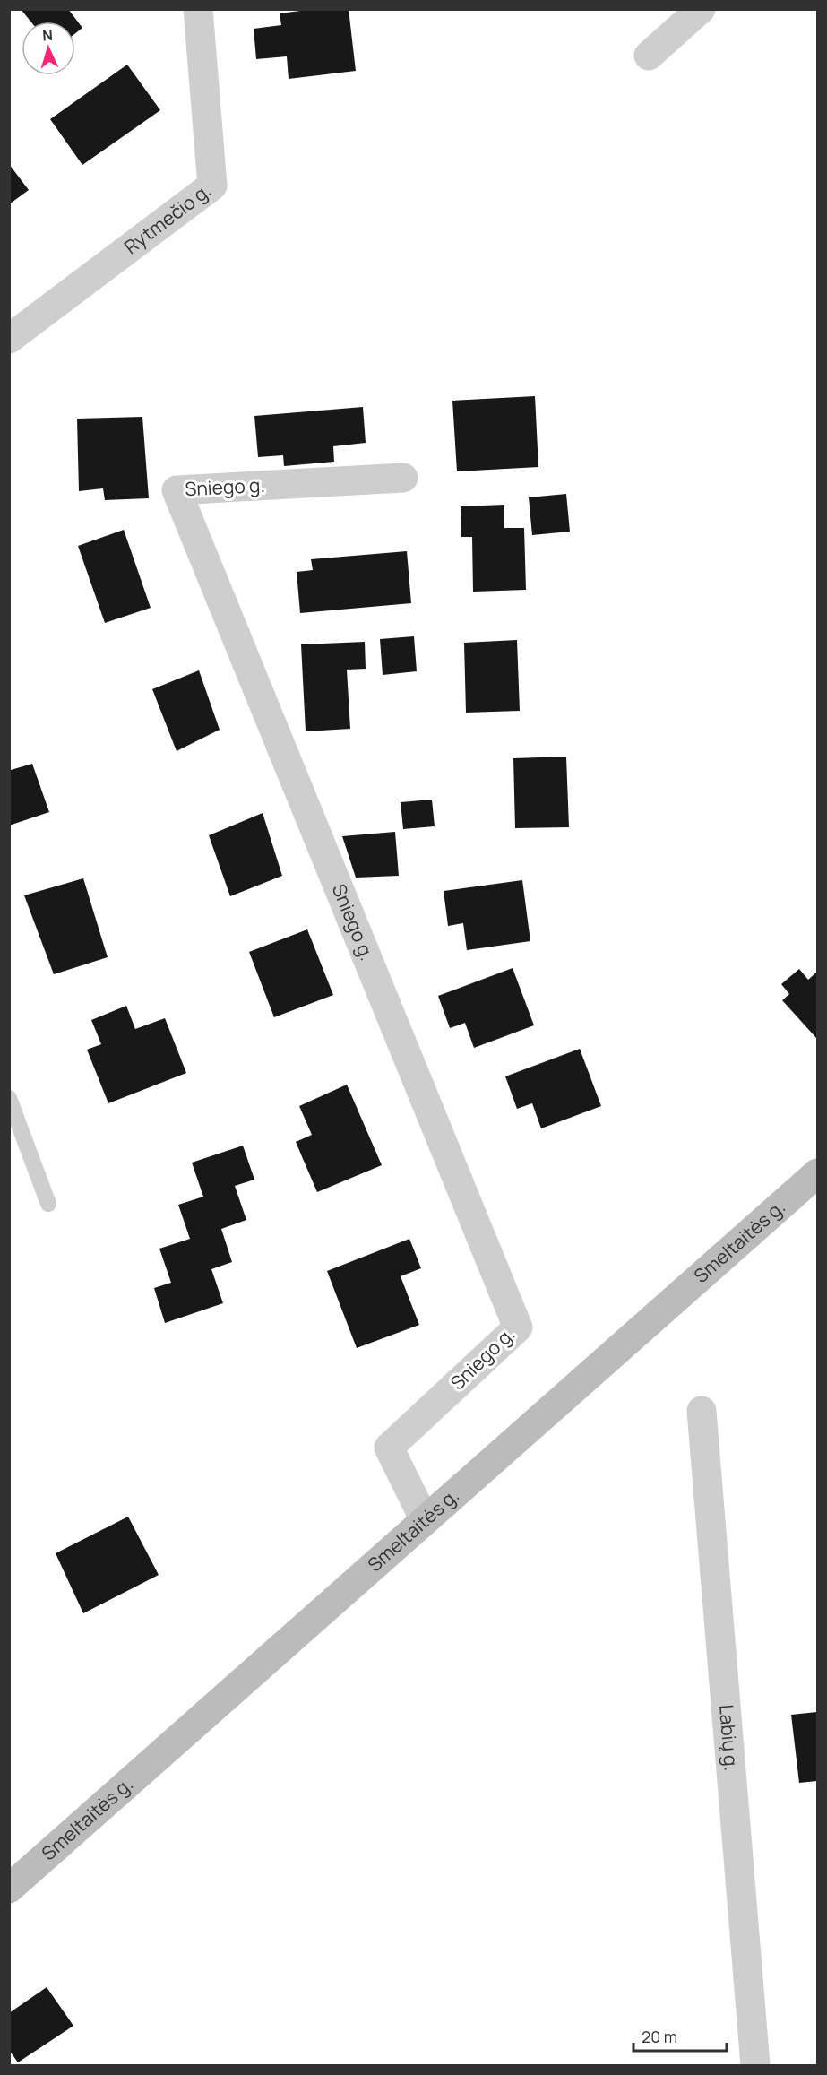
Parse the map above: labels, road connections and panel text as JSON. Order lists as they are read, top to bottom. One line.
{"streets":{"main road":["Smeltaitės g."],"street":["Rytmečio g.","Sniego g.","Labių g."]},"crossings":[["Sniego g.","Smeltaitės g."]],"scale_bar":"20 m","north":"top"}
